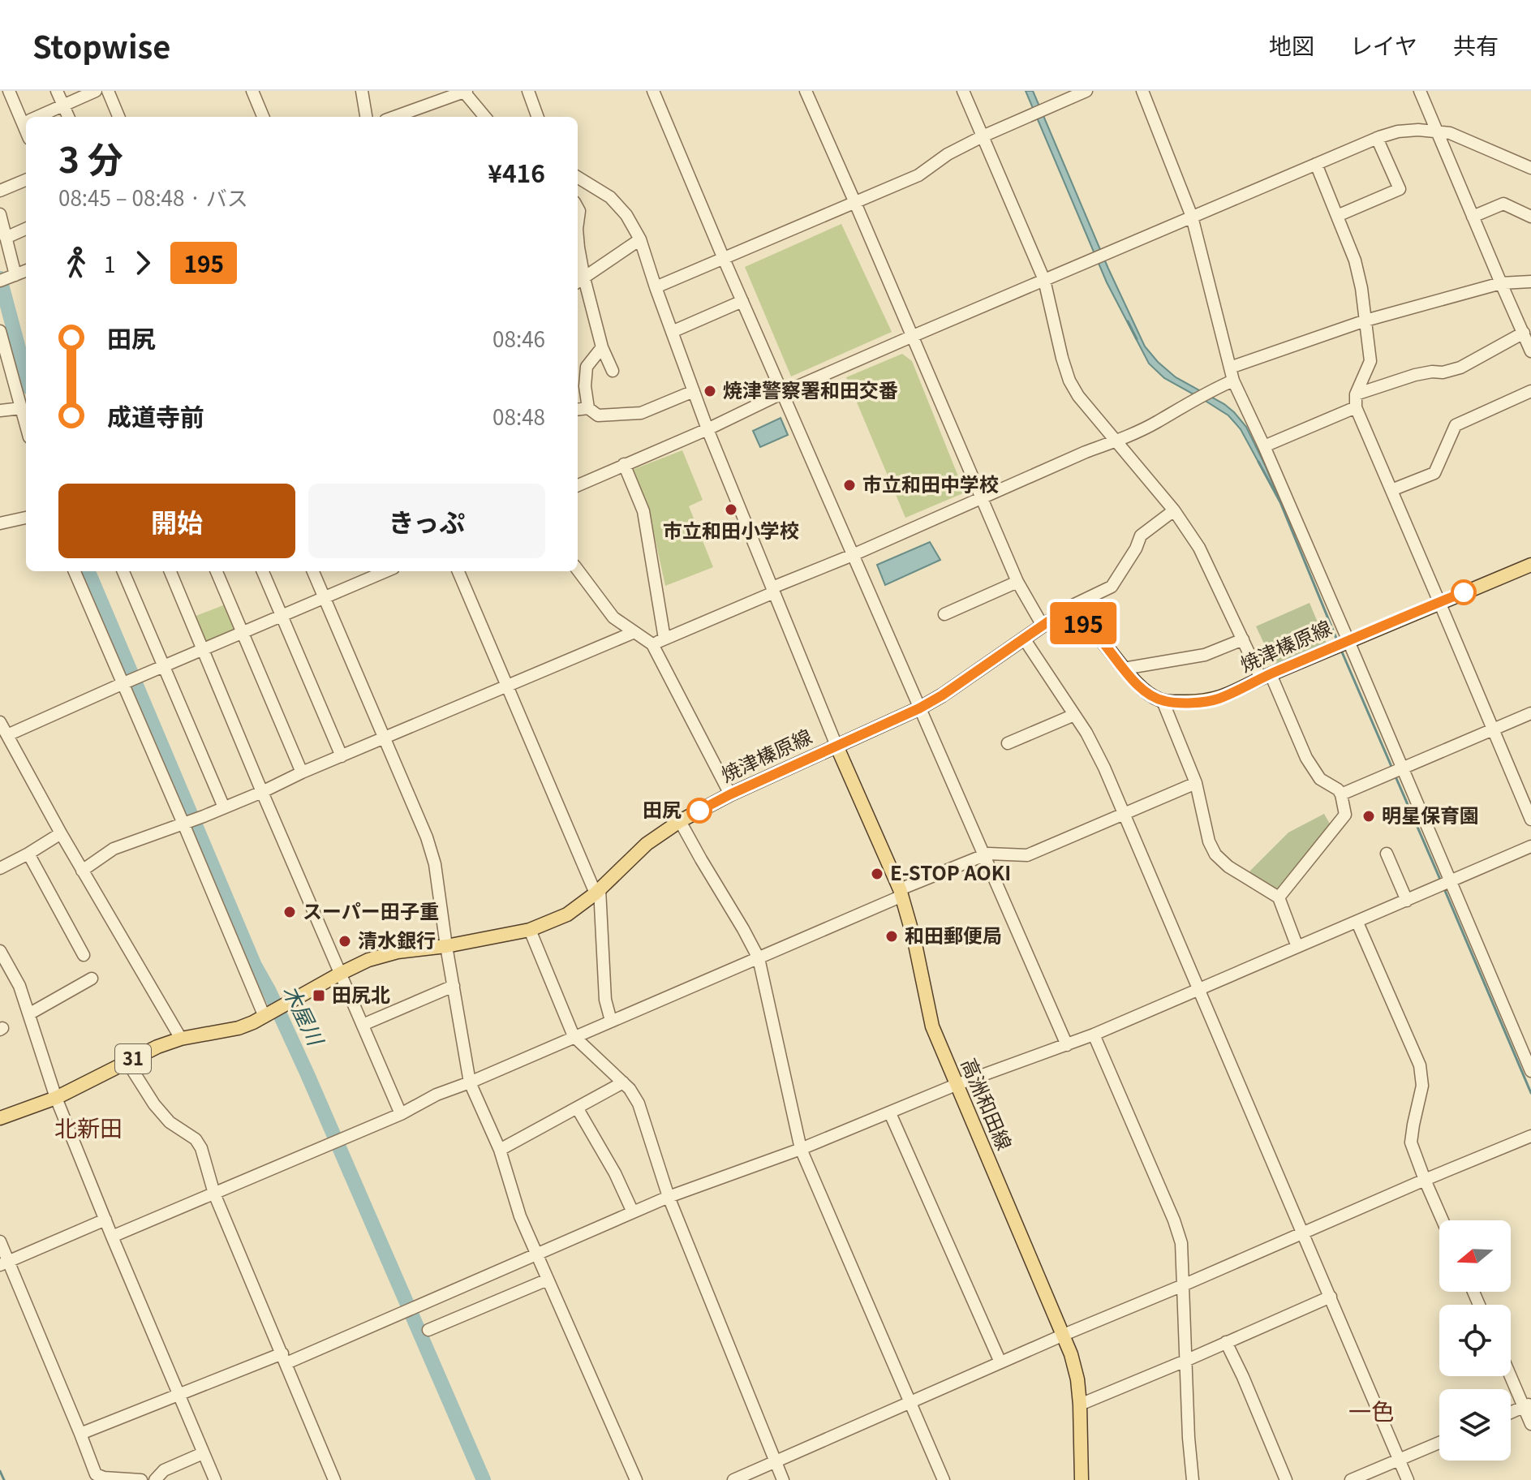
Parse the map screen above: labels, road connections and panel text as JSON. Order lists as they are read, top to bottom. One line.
{"streets":{"main road":["焼津榛原線","31","高洲和田線"]},"crossings":[["焼津榛原線","高洲和田線"]],"districts":["北新田","一色"],"water":["木屋川"],"places":{"other":["焼津警察署和田交番","市立和田中学校","市立和田小学校","田尻","明星保育園","E-STOP AOKI","スーパー田子重","和田郵便局","清水銀行"],"transit":["田尻北"]},"lines":["bus line 195"],"north":"left","page":{"header":"Stopwise","nav":["地図","レイヤ","共有"],"on_map":"195","heading":["3 分","08:45 – 08:48 · バス","¥416"],"legs":["1","195"],"list":[{"name":"田尻","value":"08:46"},{"name":"成道寺前","value":"08:48"}],"buttons":["開始","きっぷ"]}}
